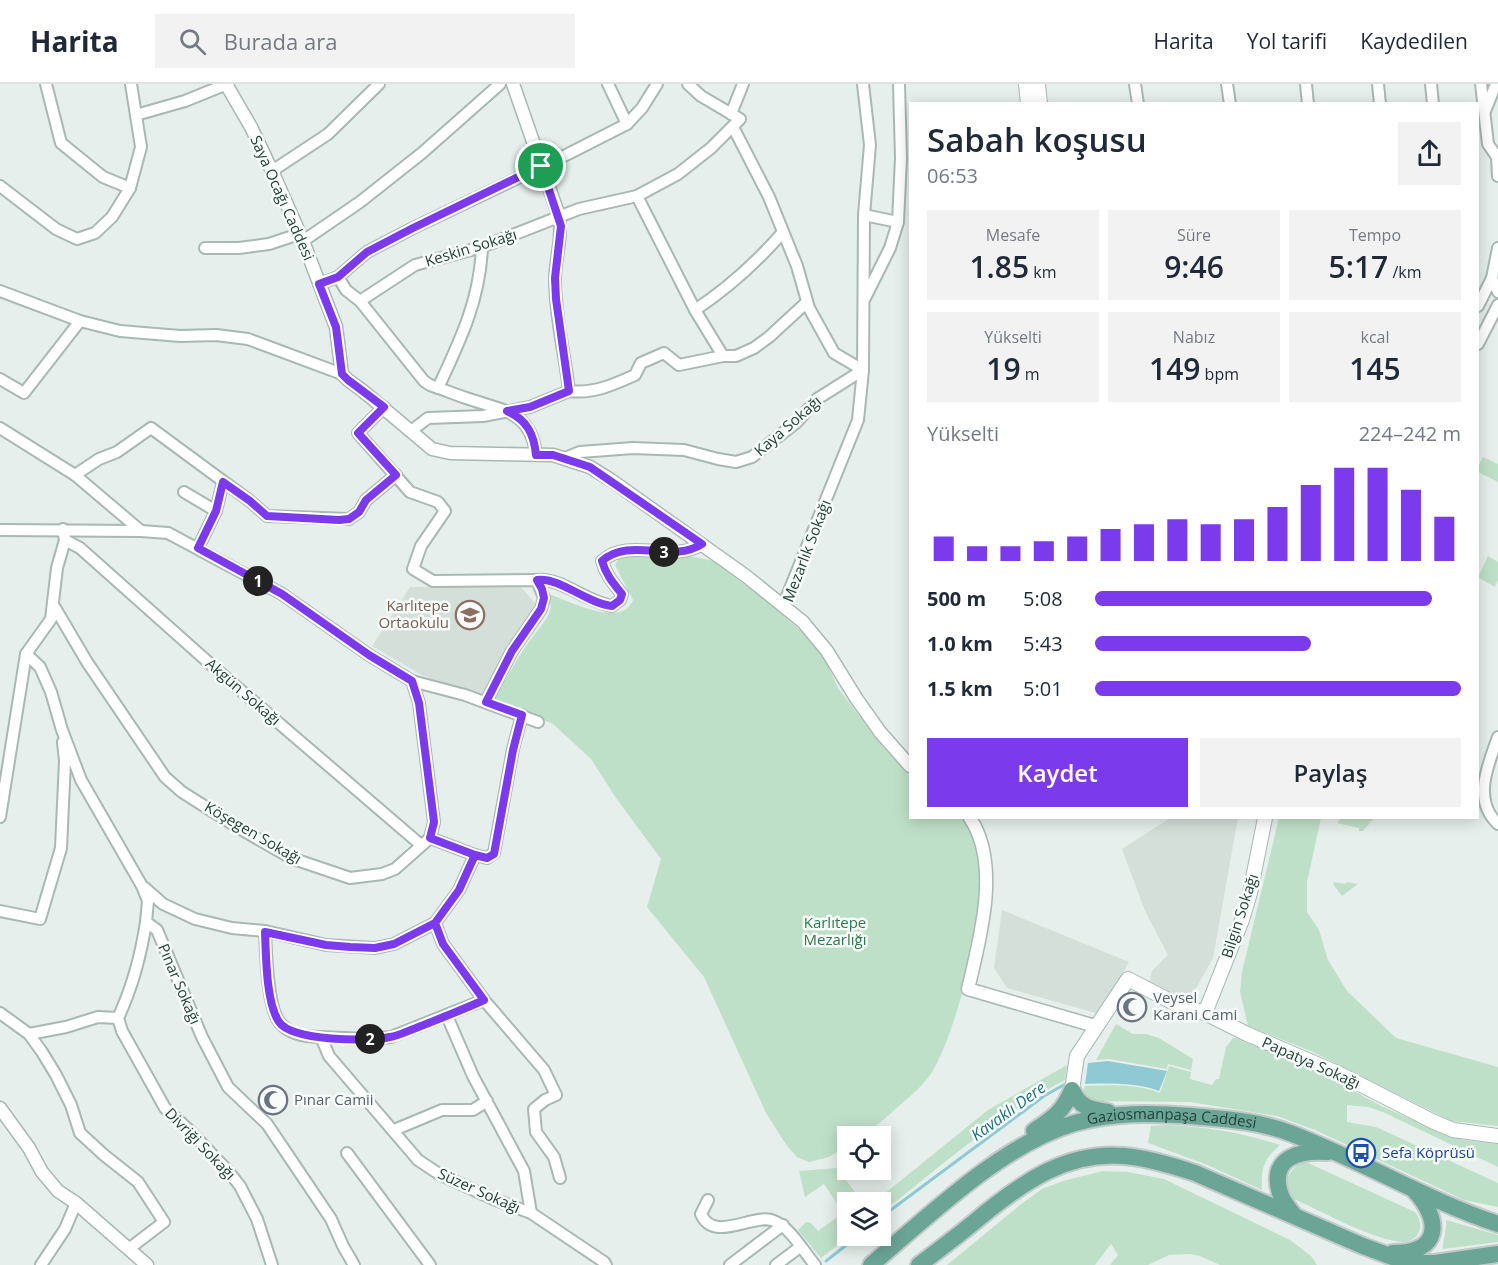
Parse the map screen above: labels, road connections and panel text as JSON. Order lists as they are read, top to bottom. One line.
{"streets":{"main road":["Bilgin Sokağı","Papatya Sokağı","Gaziosmanpaşa Caddesi"],"street":["Saya Ocağı Caddesi","Keskin Sokağı","Kaya Sokağı","Mezarlık Sokağı","Akgün Sokağı","Köşegen Sokağı","Pınar Sokağı","Divriği Sokağı","Süzer Sokağı"]},"crossings":[["Kaya Sokağı","Mezarlık Sokağı"],["Akgün Sokağı","Köşegen Sokağı"],["Bilgin Sokağı","Papatya Sokağı"]],"water":["Kavaklı Dere"],"parks":["Karlıtepe Mezarlığı"],"places":{"school or university":["Karlıtepe Ortaokulu"],"mosque":["Veysel Karani Cami","Pınar Camii"],"bus stop":["Sefa Köprüsü"]},"page":{"header":"Harita","search":"Burada ara","nav":["Harita","Yol tarifi","Kaydedilen"],"heading":["Sabah koşusu","06:53"],"stats":[["Mesafe","1.85 km"],["Süre","9:46"],["Tempo","5:17 /km"],["Yükselti","19 m"],["Nabız","149 bpm"],["kcal","145"]],"chart":["Yükselti","224–242 m"],"pins":["3","1","2"],"list":[{"name":"500 m","note":"5:08"},{"name":"1.0 km","note":"5:43"},{"name":"1.5 km","note":"5:01"}],"buttons":["Kaydet","Paylaş"]}}
